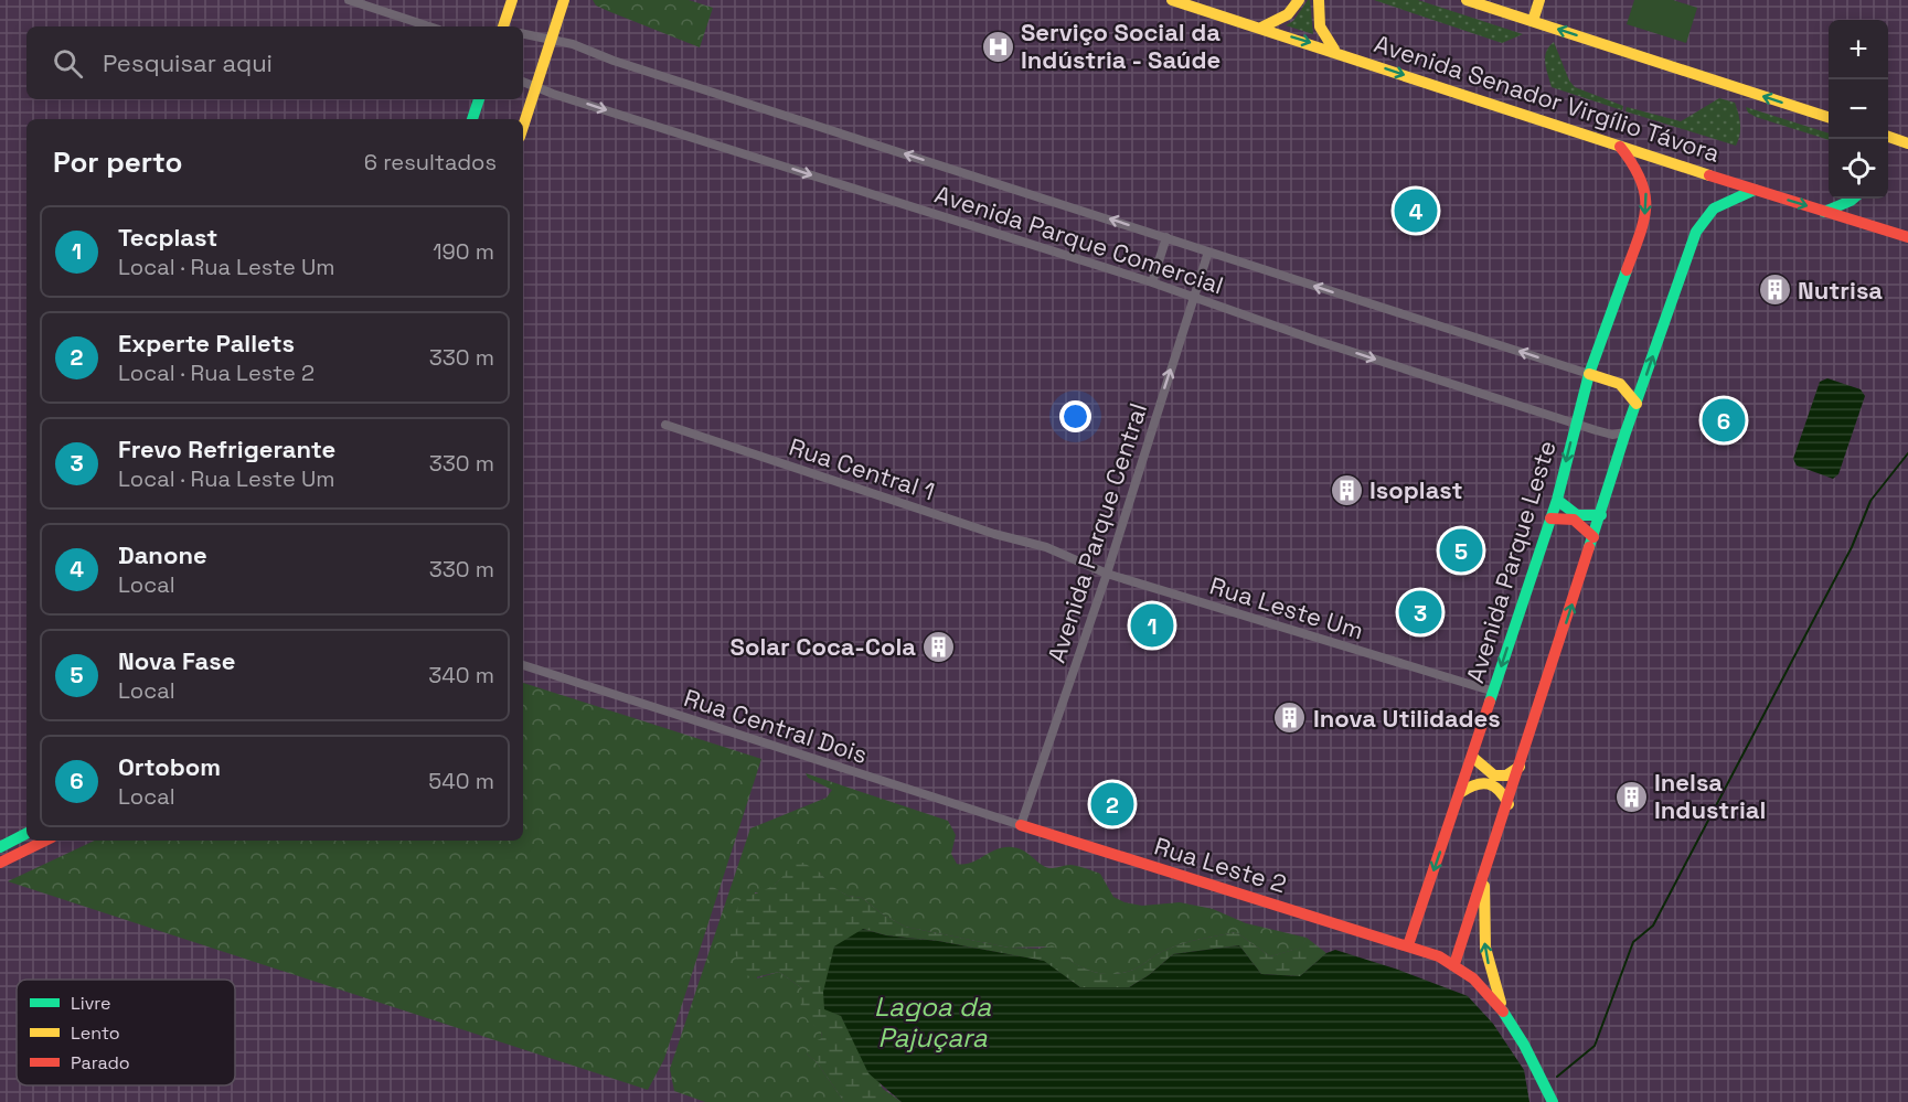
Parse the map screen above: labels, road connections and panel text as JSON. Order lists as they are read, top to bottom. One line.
{"streets":{"street":["Avenida Senador Virgílio Távora","Avenida Parque Comercial","Rua Central 1","Avenida Parque Central","Avenida Parque Leste","Rua Leste Um","Rua Central Dois","Rua Leste 2"]},"crossings":[["Avenida Senador Virgílio Távora","Avenida Parque Leste"],["Avenida Parque Comercial","Avenida Parque Central"],["Avenida Parque Comercial","Avenida Parque Leste"],["Rua Central 1","Avenida Parque Central"],["Rua Central 1","Rua Leste Um"],["Avenida Parque Central","Rua Leste Um"],["Avenida Parque Central","Rua Central Dois"],["Avenida Parque Central","Rua Leste 2"],["Avenida Parque Leste","Rua Leste Um"],["Avenida Parque Leste","Rua Leste 2"],["Rua Central Dois","Rua Leste 2"]],"one_way":["Avenida Parque Central"],"water":["Lagoa da Pajuçara"],"places":{"hospital":["Serviço Social da Indústria - Saúde"],"building":["Nutrisa","Isoplast","Solar Coca-Cola","Inova Utilidades","Inelsa Industrial"]},"legend":["Livre","Lento","Parado"],"page":{"map_buttons":["+","−"],"search":"Pesquisar aqui","heading":["Por perto","6 resultados"],"pins":["4","6","5","3","1","2"],"list":[{"mark":"1","name":"Tecplast","note":"Local · Rua Leste Um","value":"190 m"},{"mark":"2","name":"Experte Pallets","note":"Local · Rua Leste 2","value":"330 m"},{"mark":"3","name":"Frevo Refrigerante","note":"Local · Rua Leste Um","value":"330 m"},{"mark":"4","name":"Danone","note":"Local","value":"330 m"},{"mark":"5","name":"Nova Fase","note":"Local","value":"340 m"},{"mark":"6","name":"Ortobom","note":"Local","value":"540 m"}]}}
